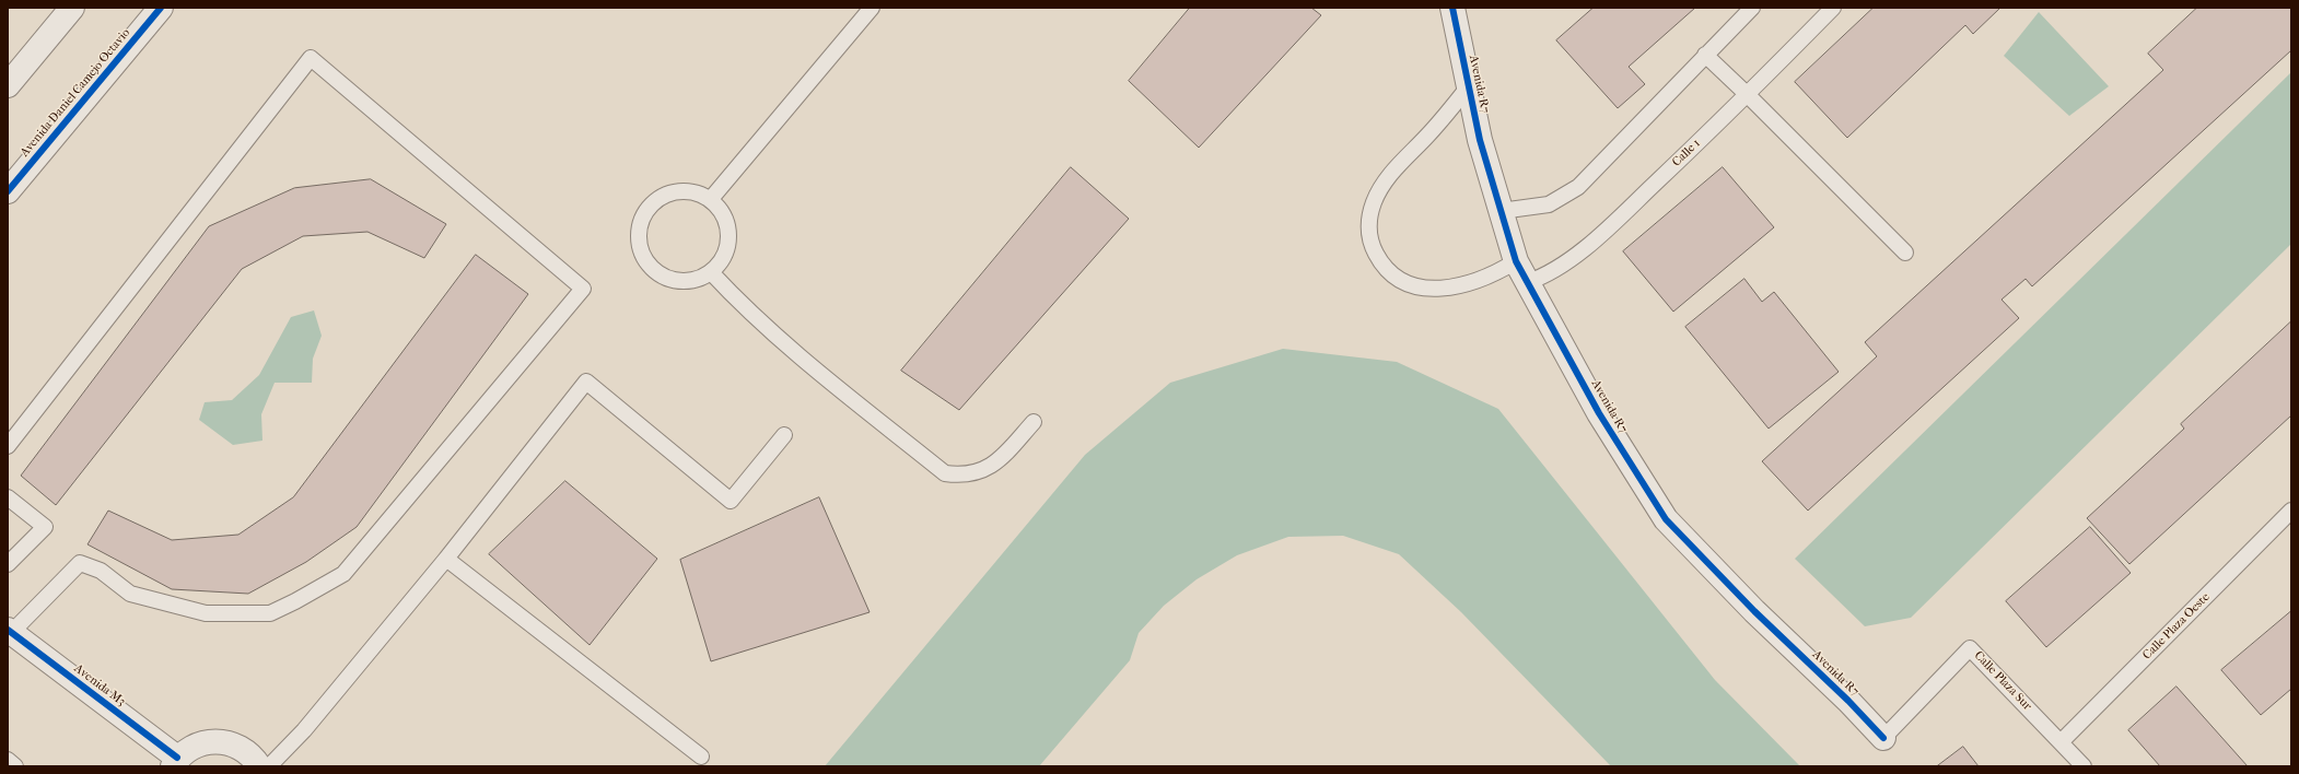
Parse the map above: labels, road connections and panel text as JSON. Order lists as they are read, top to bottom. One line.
{"streets":{"street":["Avenida R7","Avenida Daniel Camejo Octavio","Avenida M3"],"lane":["Calle 1","Calle Plaza Oeste","Calle Plaza Sur"]},"crossings":[["Avenida R7","Calle 1"],["Avenida R7","Calle Plaza Sur"],["Calle Plaza Oeste","Calle Plaza Sur"]]}
